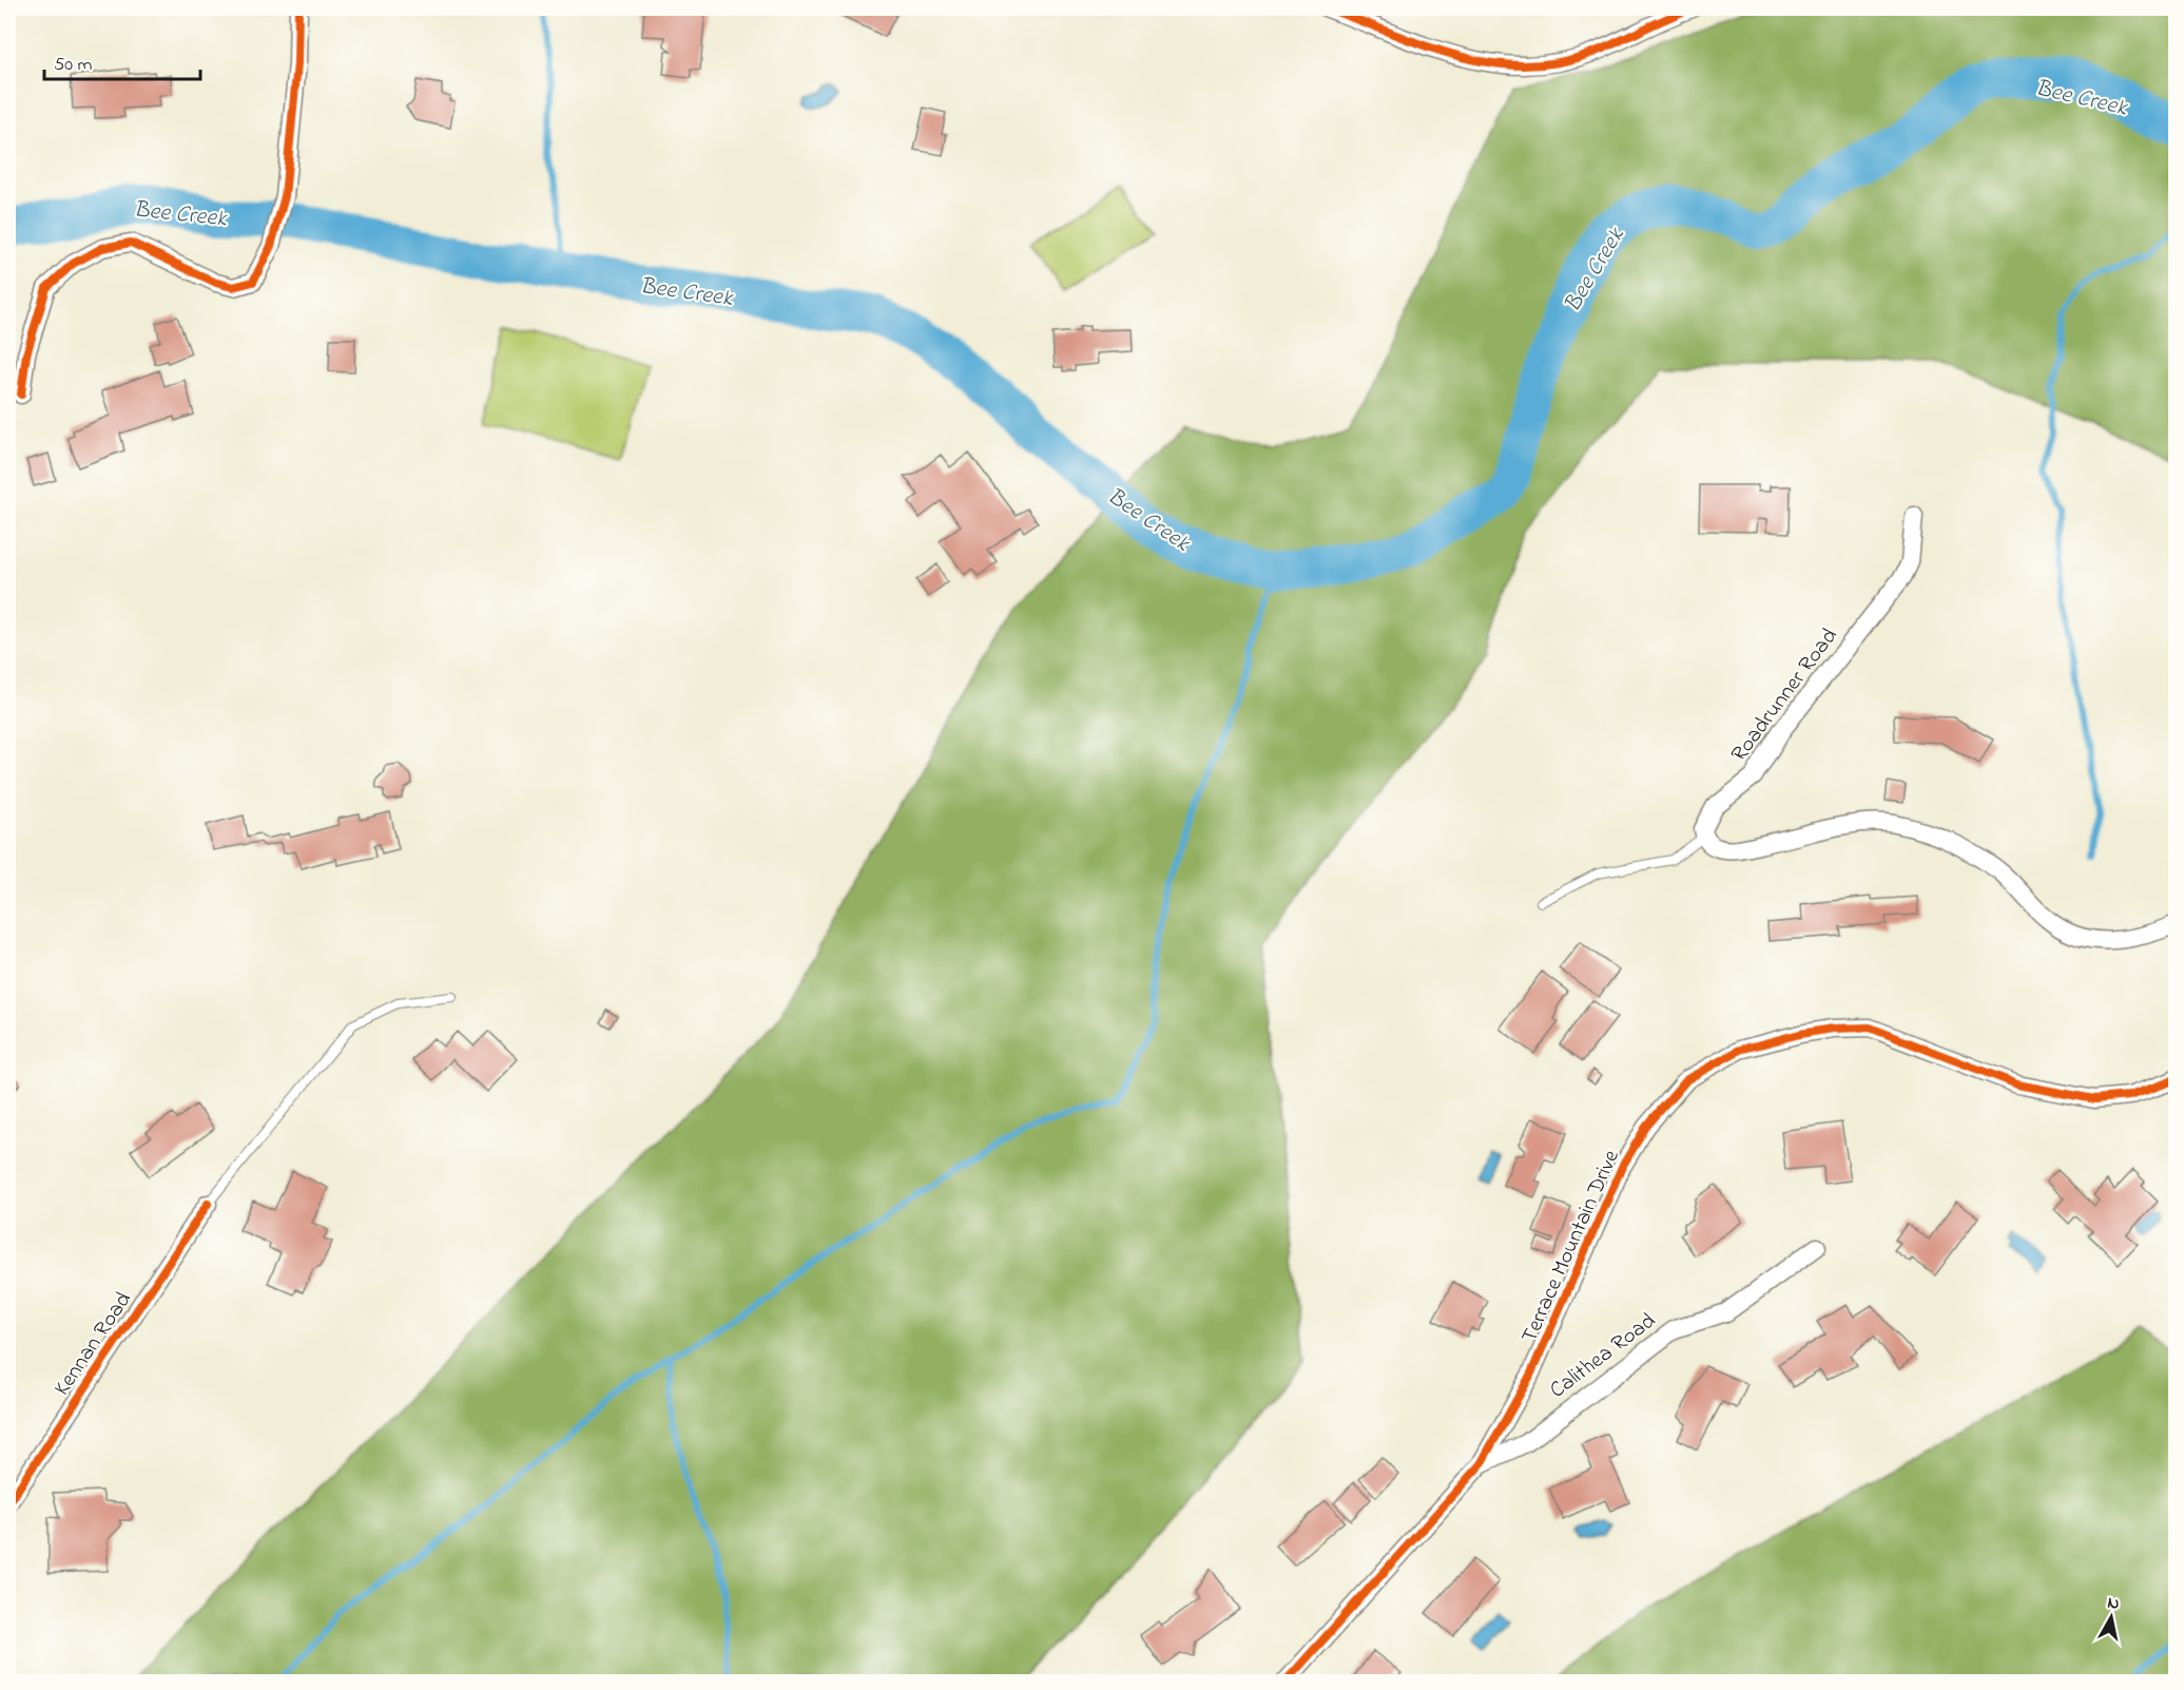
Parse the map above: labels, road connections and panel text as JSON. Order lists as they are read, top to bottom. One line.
{"streets":{"street":["Roadrunner Road","Terrace Mountain Drive","Kennan Road","Calithea Road"]},"crossings":[["Terrace Mountain Drive","Calithea Road"]],"water":["Bee Creek"],"scale_bar":"50 m","north":"top"}
